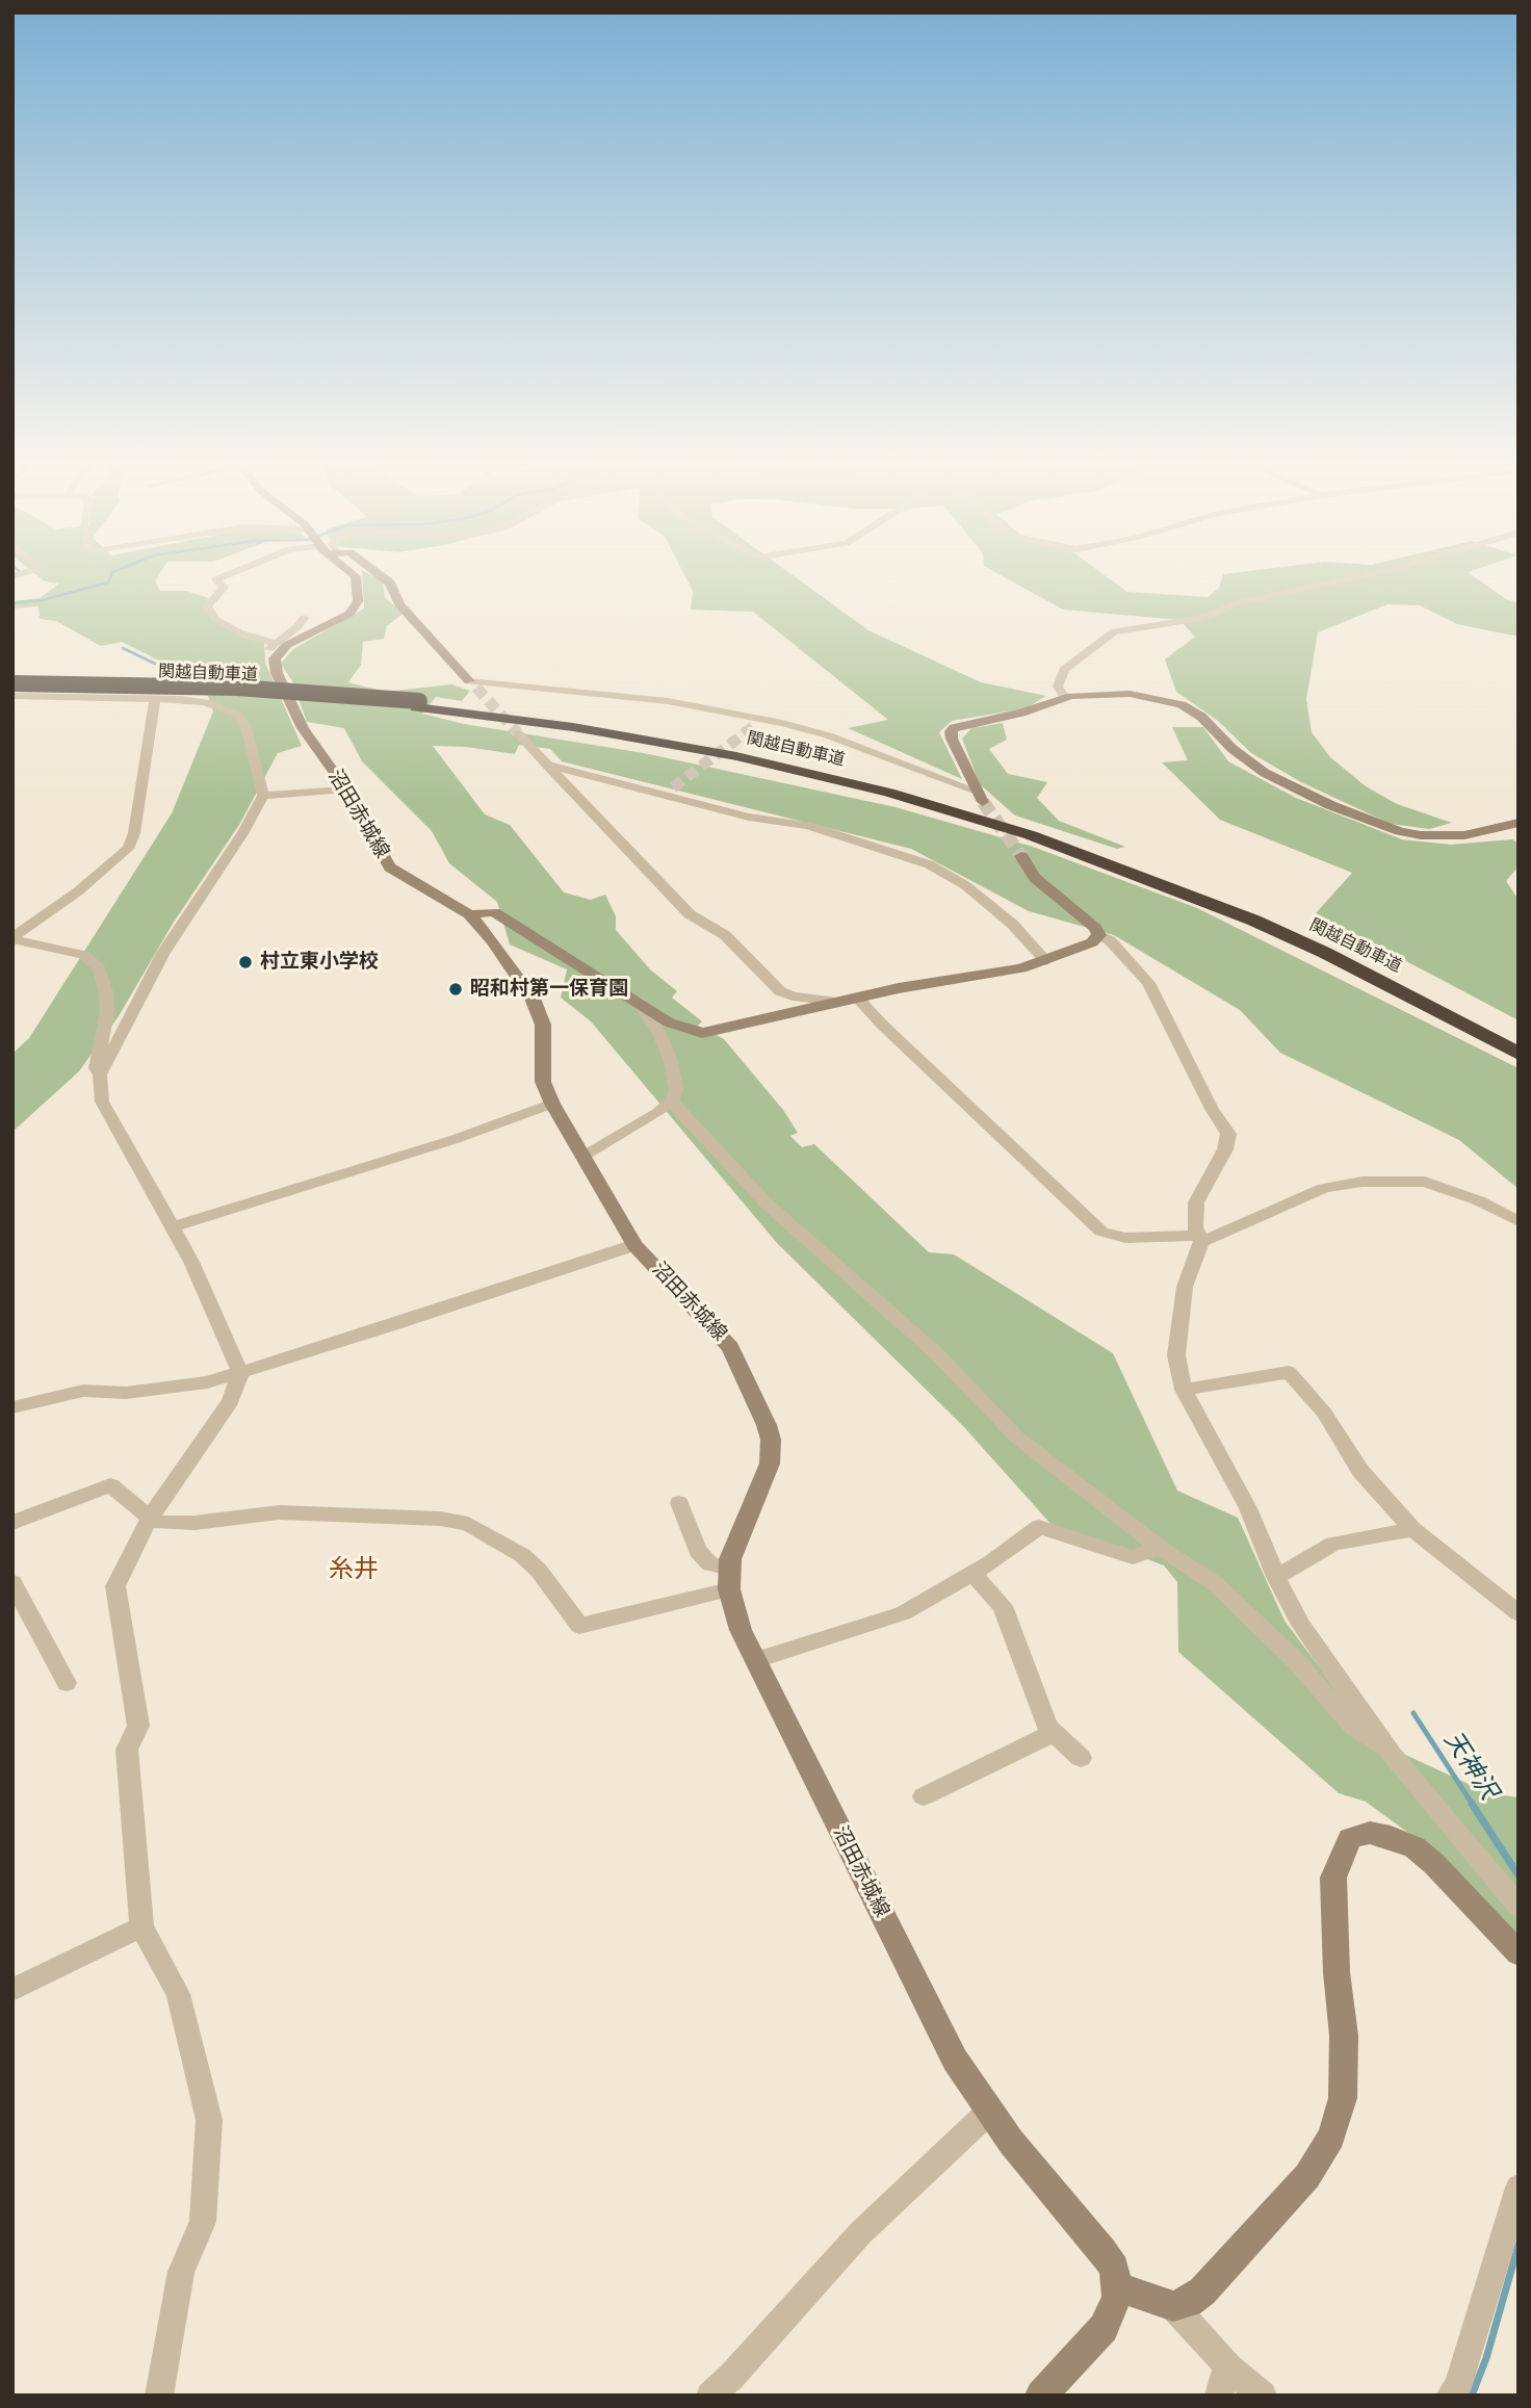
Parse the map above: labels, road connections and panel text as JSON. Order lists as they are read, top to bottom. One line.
{"streets":{"highway":["関越自動車道"],"main road":["沼田赤城線"]},"districts":["糸井"],"water":["天神沢"],"places":["村立東小学校","昭和村第一保育園"]}
